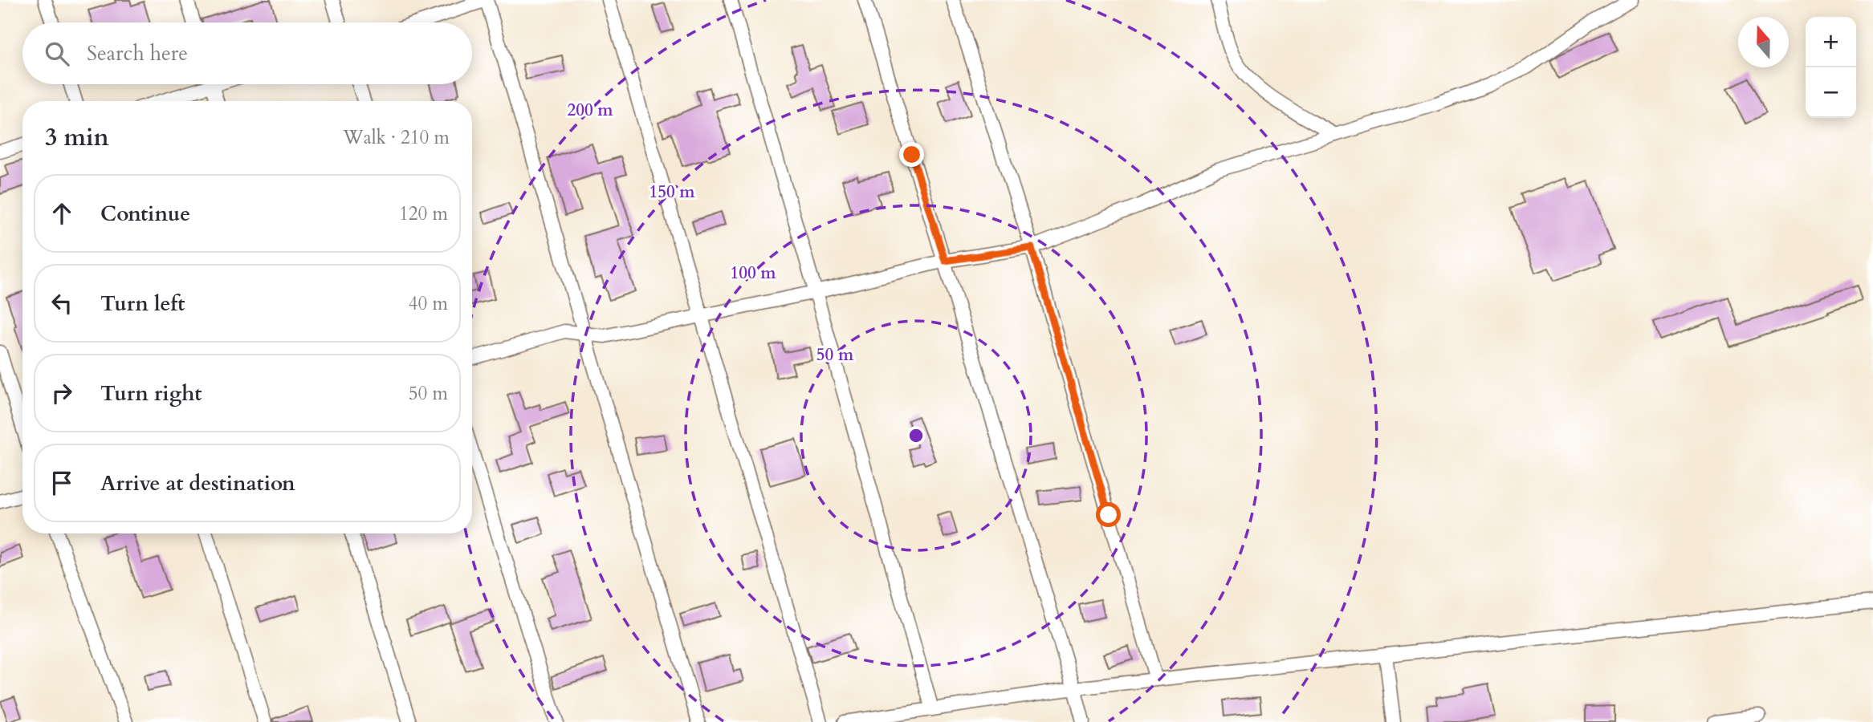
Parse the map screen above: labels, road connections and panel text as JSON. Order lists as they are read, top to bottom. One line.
{"north":"top","page":{"map_buttons":["+","−"],"search":"Search here","heading":["3 min","Walk · 210 m"],"list":[["Continue","120 m"],["Turn left","40 m"],["Turn right","50 m"],"Arrive at destination"]},"rings":["200 m","150 m","100 m","50 m"]}
